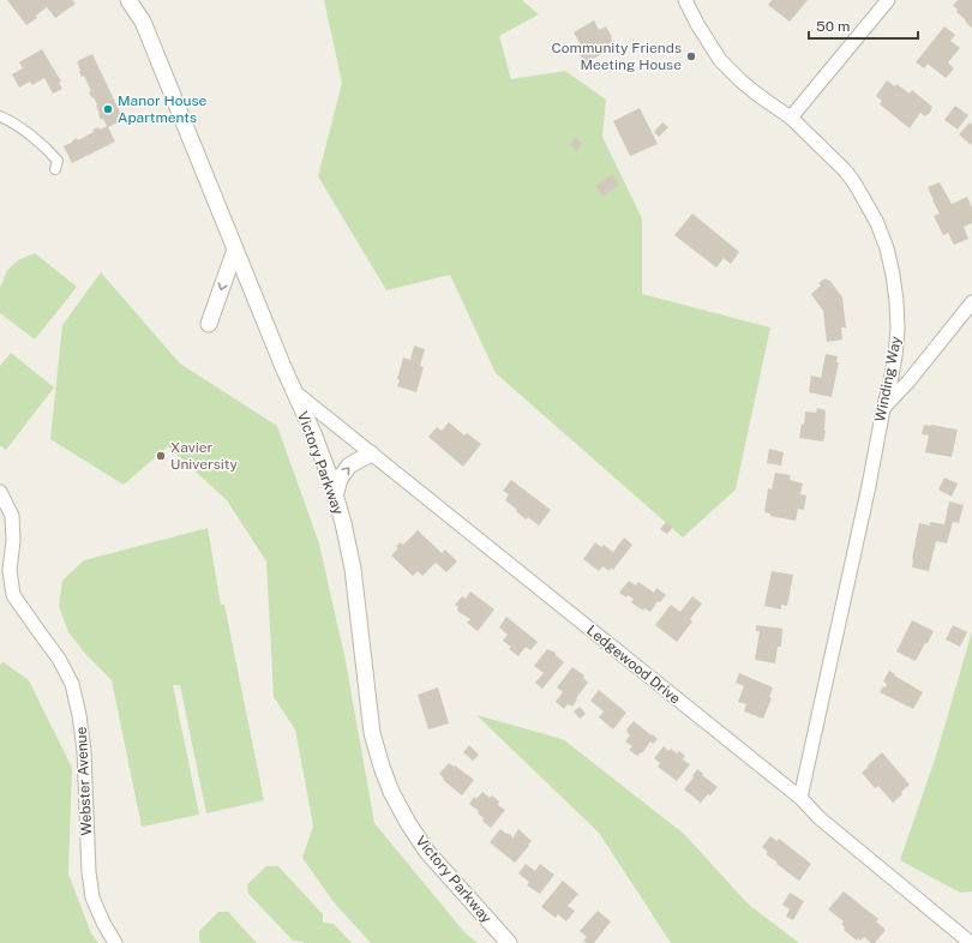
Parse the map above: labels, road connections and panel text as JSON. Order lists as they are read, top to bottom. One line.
{"streets":{"street":["Winding Way","Victory Parkway","Ledgewood Drive","Webster Avenue"]},"crossings":[["Winding Way","Ledgewood Drive"],["Victory Parkway","Ledgewood Drive"]],"places":["Community Friends Meeting House","Manor House Apartments","Xavier University"],"scale_bar":"50 m"}
